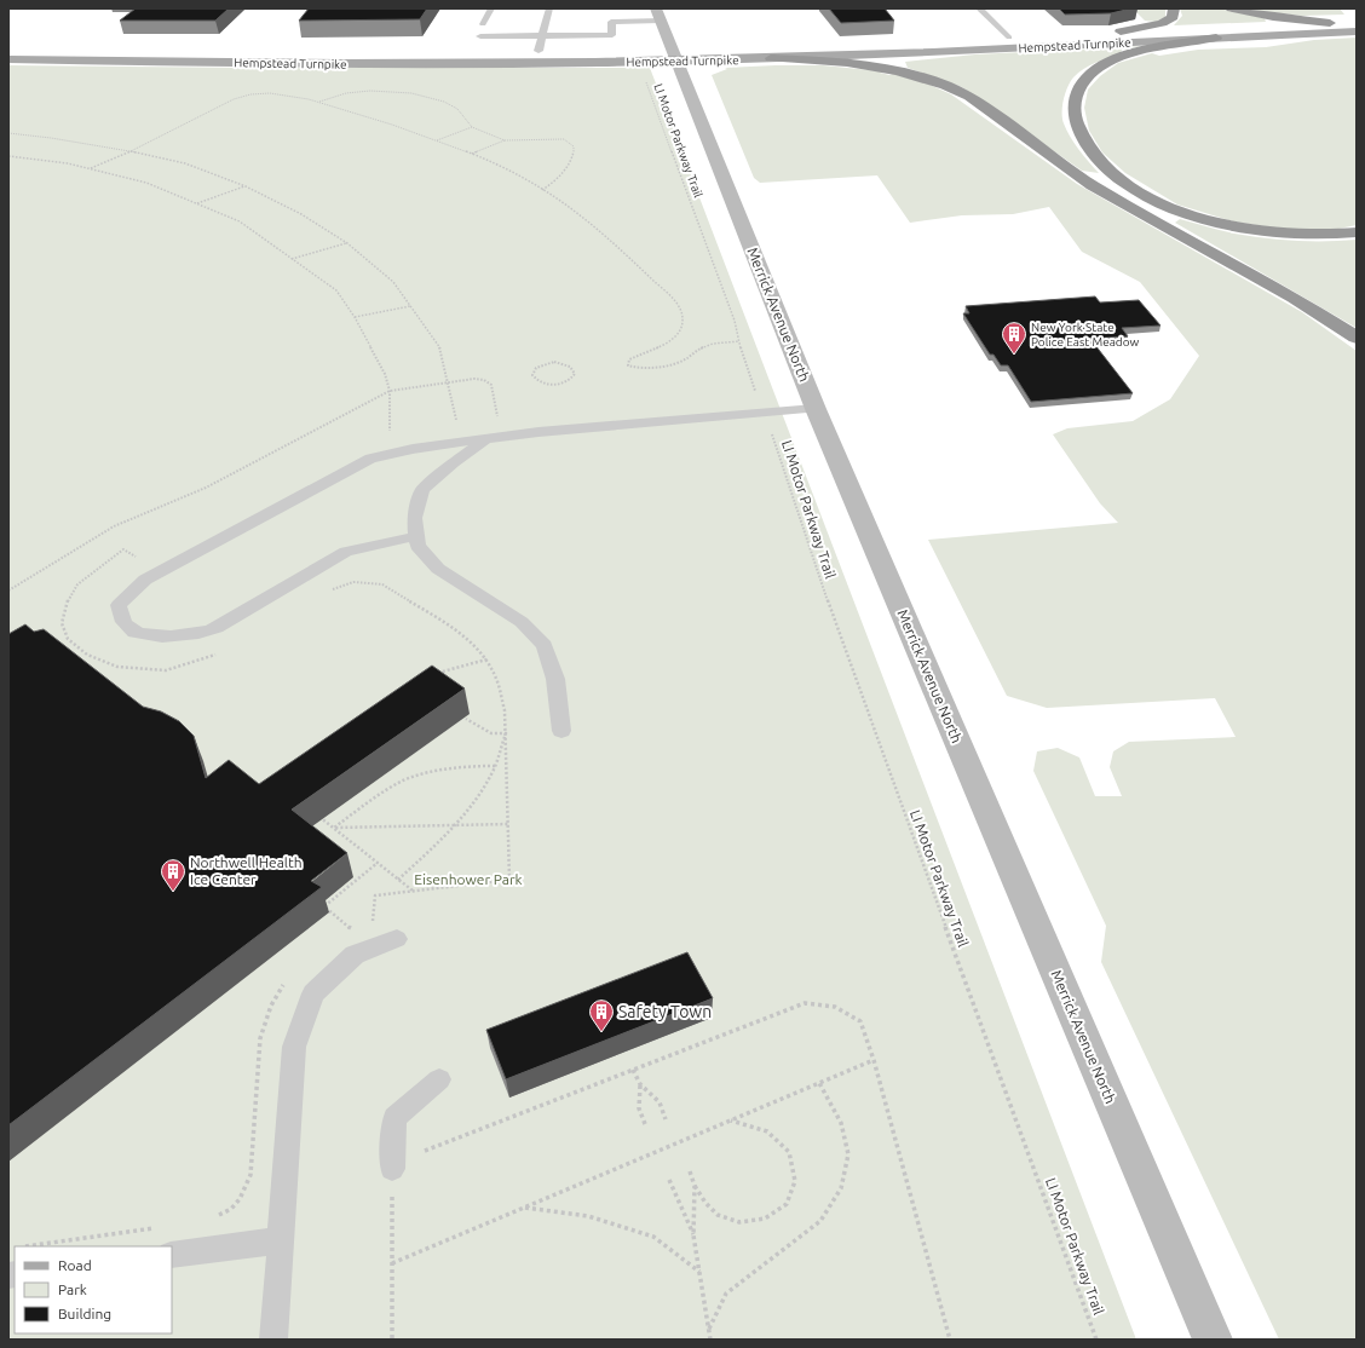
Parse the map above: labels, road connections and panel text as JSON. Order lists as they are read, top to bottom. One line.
{"streets":{"main road":["Hempstead Turnpike","Merrick Avenue North"],"path":["LI Motor Parkway Trail"]},"crossings":[["Hempstead Turnpike","Merrick Avenue North"]],"parks":["Eisenhower Park"],"places":{"building":["New York State Police East Meadow","Northwell Health Ice Center","Safety Town"]},"legend":["Road","Park","Building"]}
